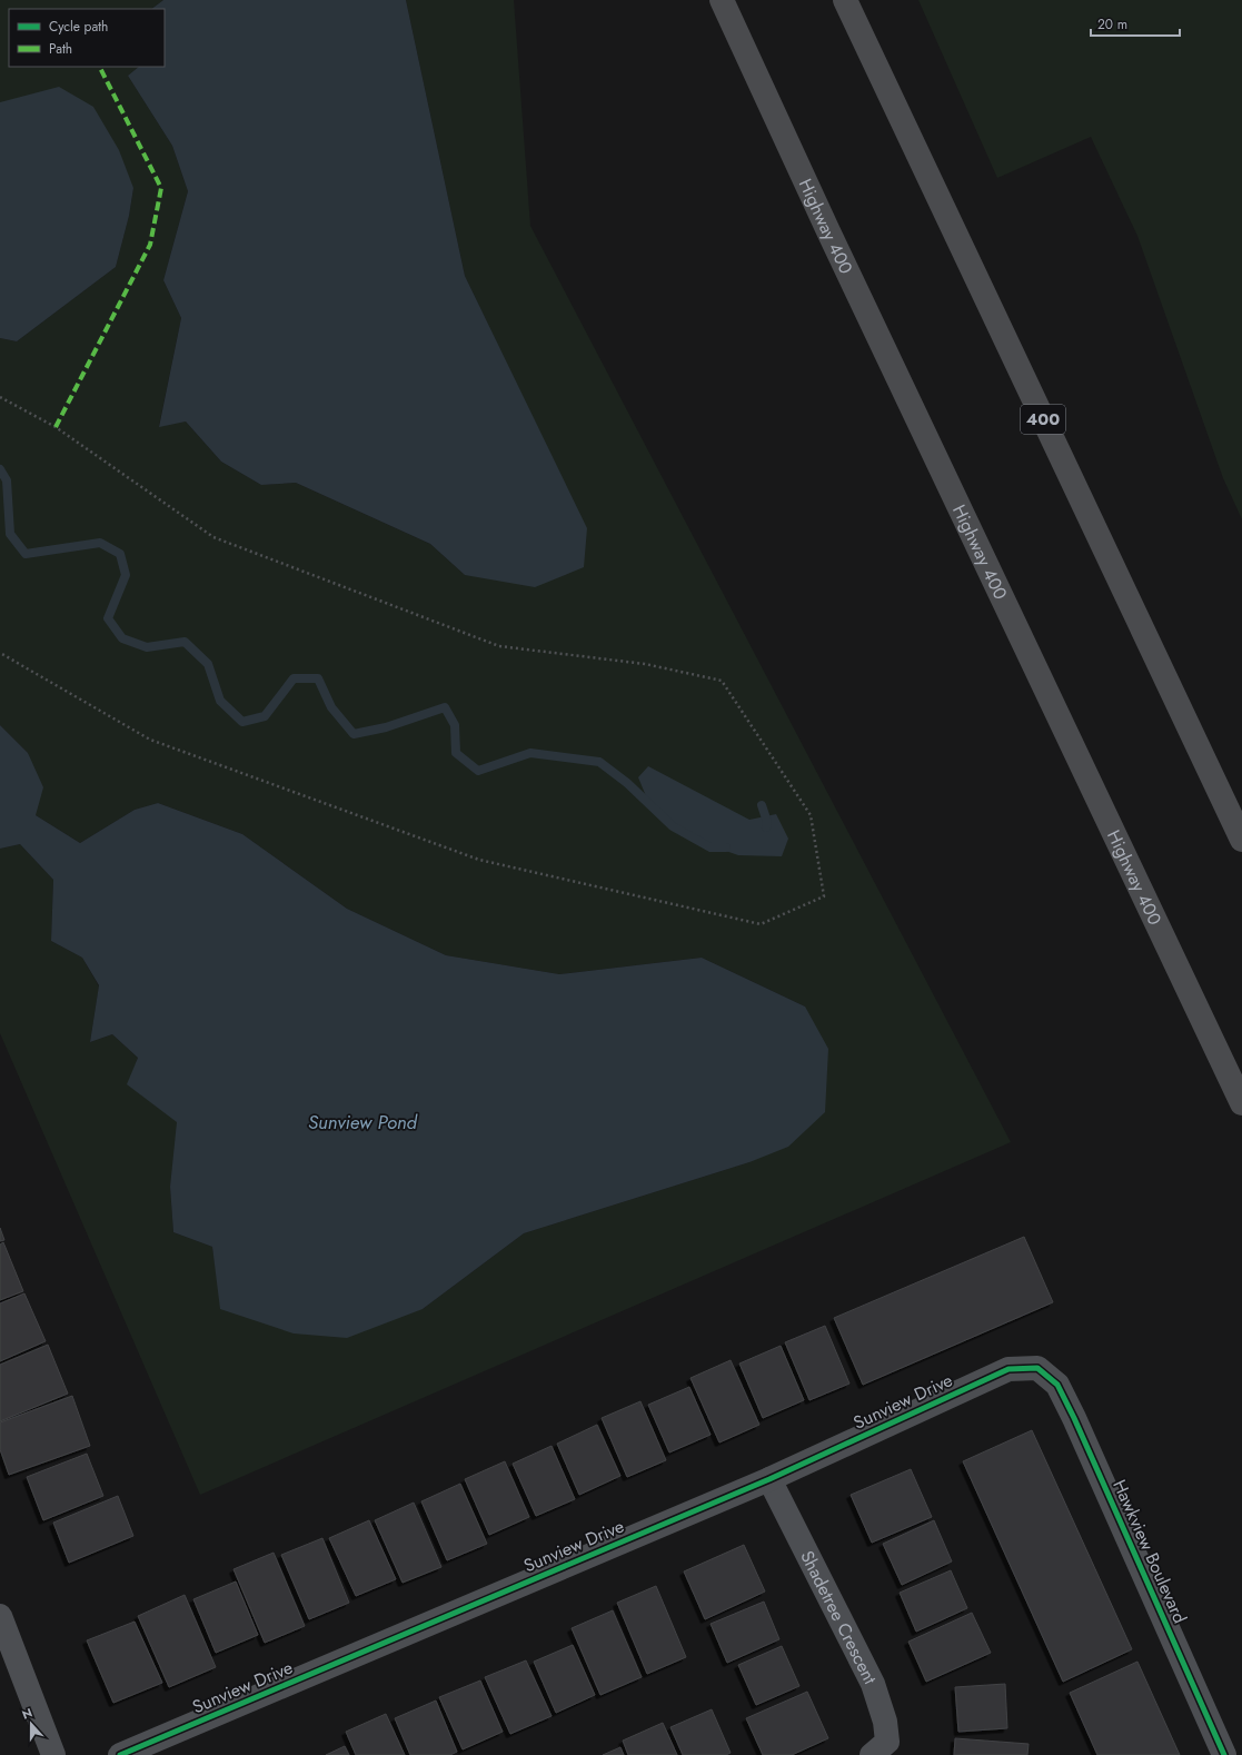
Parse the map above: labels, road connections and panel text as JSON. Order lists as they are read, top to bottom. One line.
{"streets":{"highway":["Highway 400","400"],"street":["Sunview Drive","Hawkview Boulevard","Shadetree Crescent"]},"crossings":[["Sunview Drive","Hawkview Boulevard"],["Sunview Drive","Shadetree Crescent"]],"water":["Sunview Pond"],"legend":["Cycle path","Path"],"scale_bar":"20 m","north":"top"}
